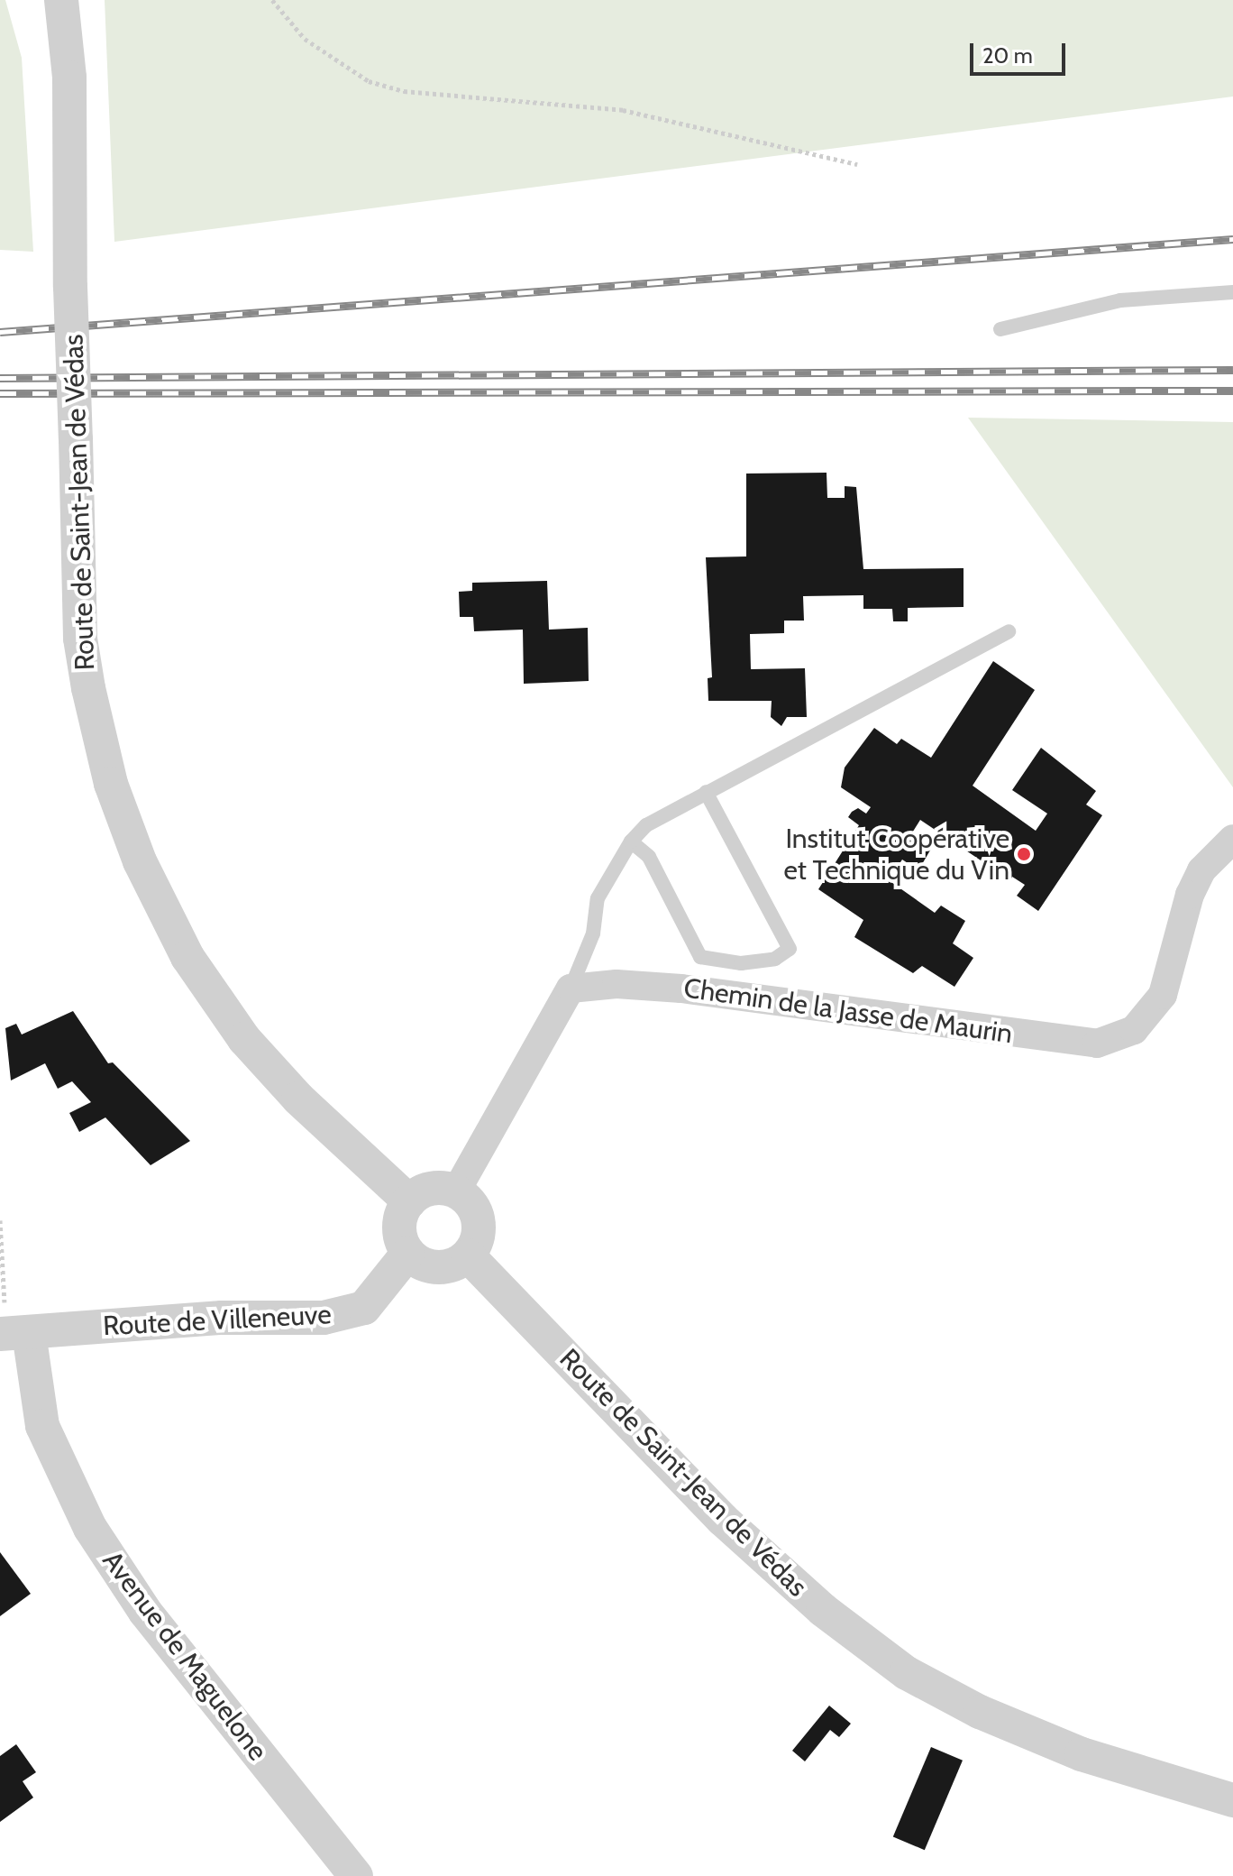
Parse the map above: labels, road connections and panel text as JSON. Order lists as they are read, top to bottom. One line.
{"streets":{"street":["Route de Saint-Jean de Védas","Chemin de la Jasse de Maurin","Route de Villeneuve","Avenue de Maguelone"]},"crossings":[["Route de Saint-Jean de Védas","Route de Villeneuve"],["Route de Villeneuve","Avenue de Maguelone"]],"places":["Institut Coopérative et Technique du Vin"],"scale_bar":"20 m"}
